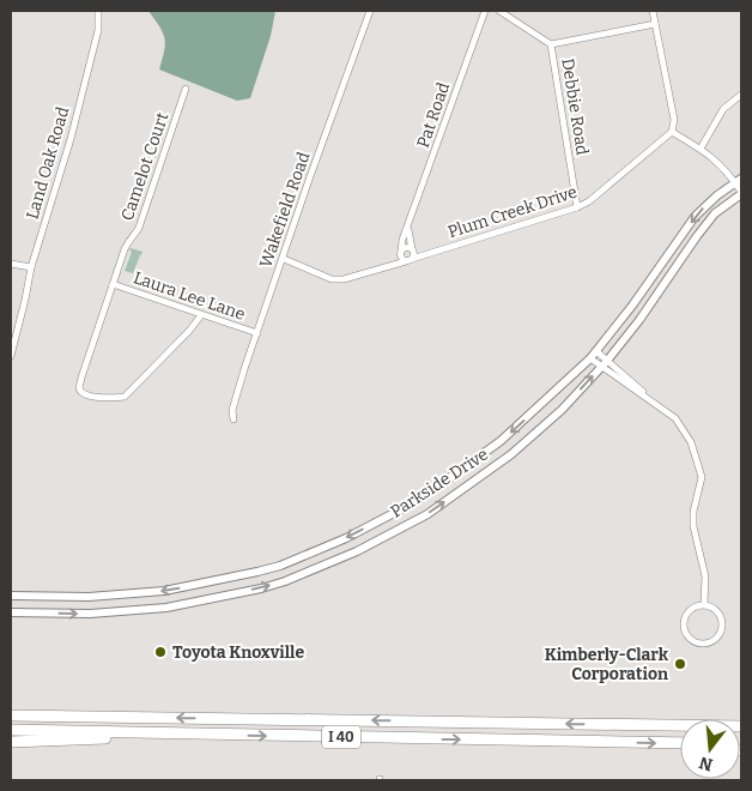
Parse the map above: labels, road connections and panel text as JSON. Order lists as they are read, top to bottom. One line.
{"streets":{"highway":["I 40"],"street":["Debbie Road","Pat Road","Land Oak Road","Camelot Court","Wakefield Road","Plum Creek Drive","Laura Lee Lane","Parkside Drive"]},"crossings":[["Debbie Road","Plum Creek Drive"],["Pat Road","Plum Creek Drive"],["Camelot Court","Laura Lee Lane"],["Wakefield Road","Plum Creek Drive"],["Wakefield Road","Laura Lee Lane"]],"places":["Toyota Knoxville","Kimberly-Clark Corporation"],"north":"bottom"}
